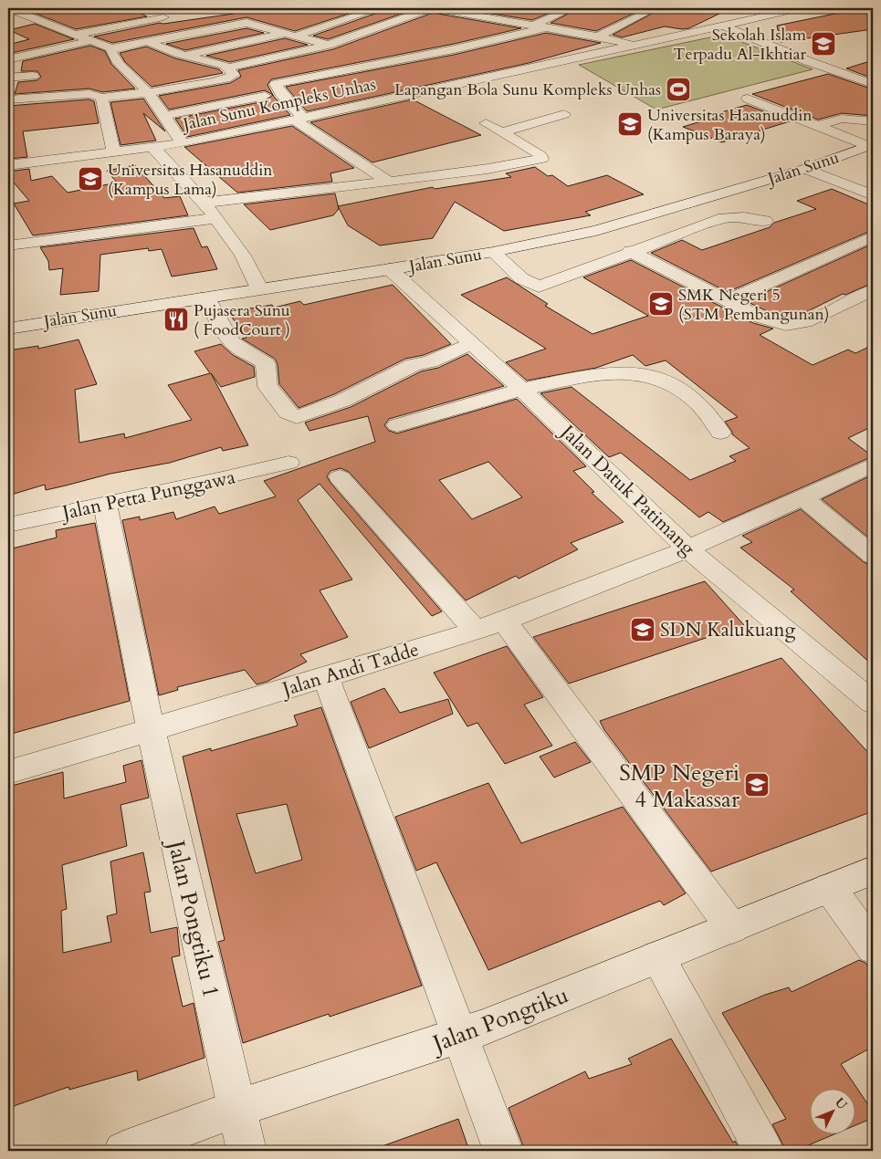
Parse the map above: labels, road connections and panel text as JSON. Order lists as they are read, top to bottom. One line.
{"streets":{"street":["Jalan Sunu Kompleks Unhas","Jalan Sunu","Jalan Datuk Patimang","Jalan Petta Punggawa","Jalan Andi Tadde","Jalan Pongtiku 1","Jalan Pongtiku"]},"crossings":[["Jalan Sunu","Jalan Datuk Patimang"],["Jalan Datuk Patimang","Jalan Andi Tadde"],["Jalan Petta Punggawa","Jalan Pongtiku 1"],["Jalan Andi Tadde","Jalan Pongtiku 1"],["Jalan Pongtiku 1","Jalan Pongtiku"]],"places":{"school or university":["Sekolah Islam Terpadu Al-Ikhtiar","Universitas Hasanuddin (Kampus Baraya)","Universitas Hasanuddin (Kampus Lama)","SMK Negeri 5 (STM Pembangunan)","SDN Kalukuang","SMP Negeri 4 Makassar"],"sports":["Lapangan Bola Sunu Kompleks Unhas"],"restaurant":["Pujasera Sunu ( FoodCourt )"]},"north":"top right"}
